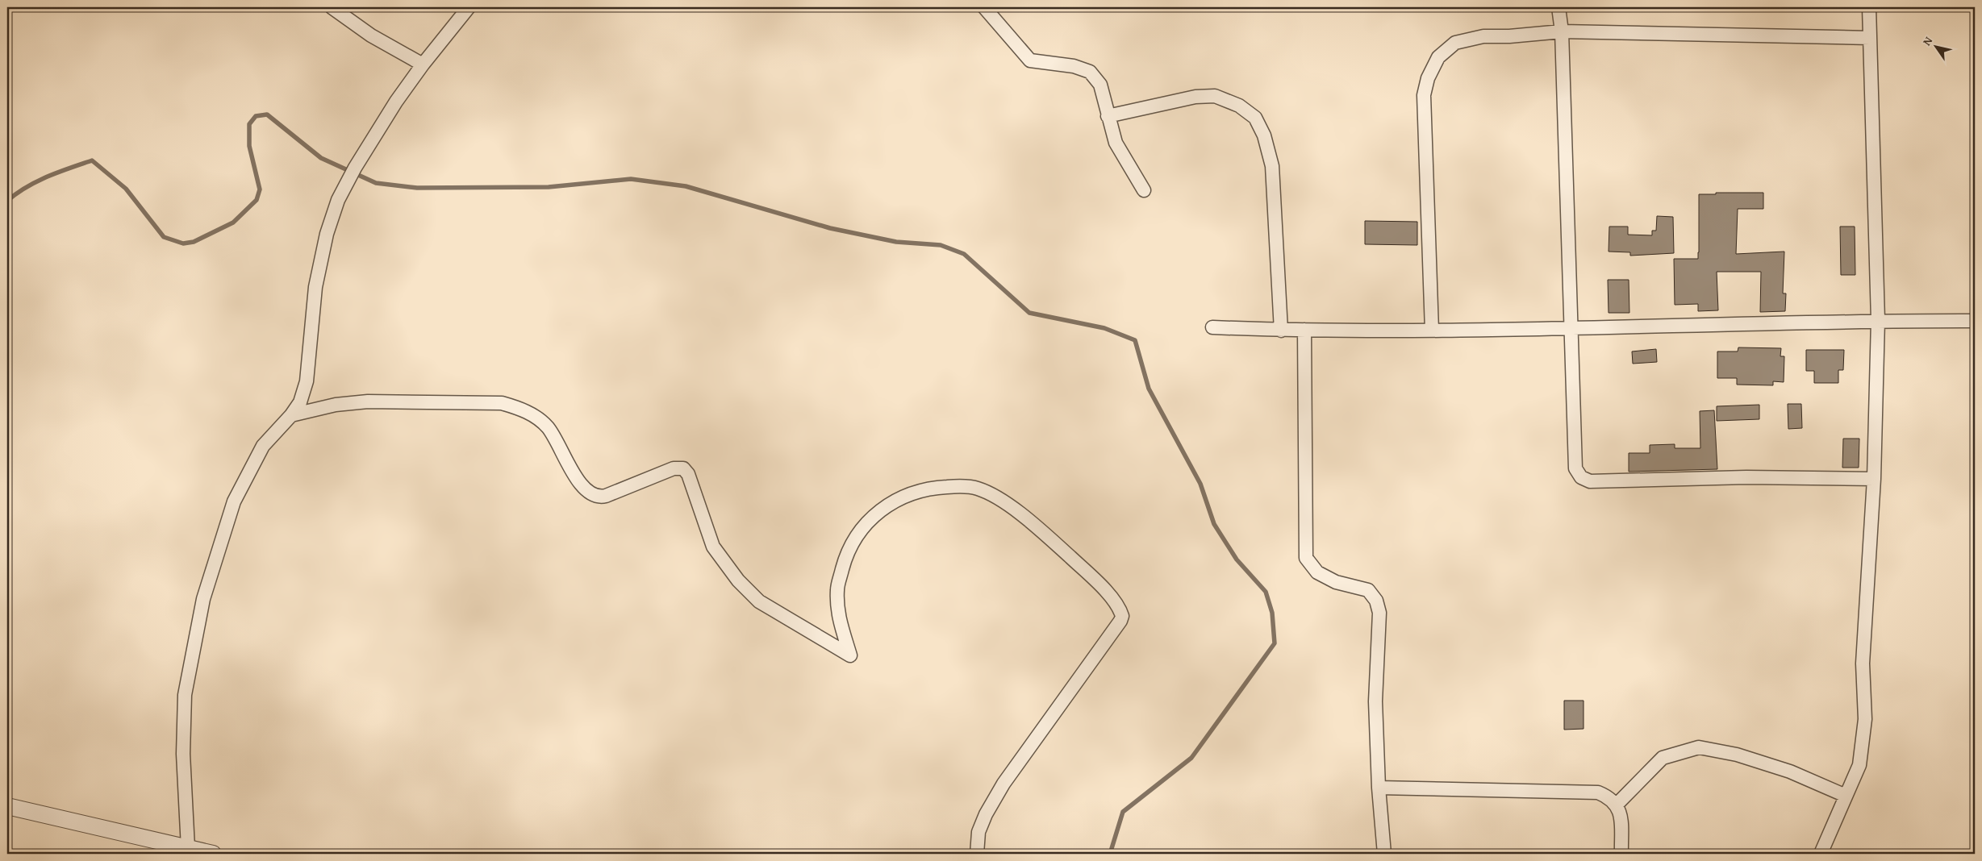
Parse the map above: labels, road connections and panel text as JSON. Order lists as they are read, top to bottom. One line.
{"north":"top left"}
